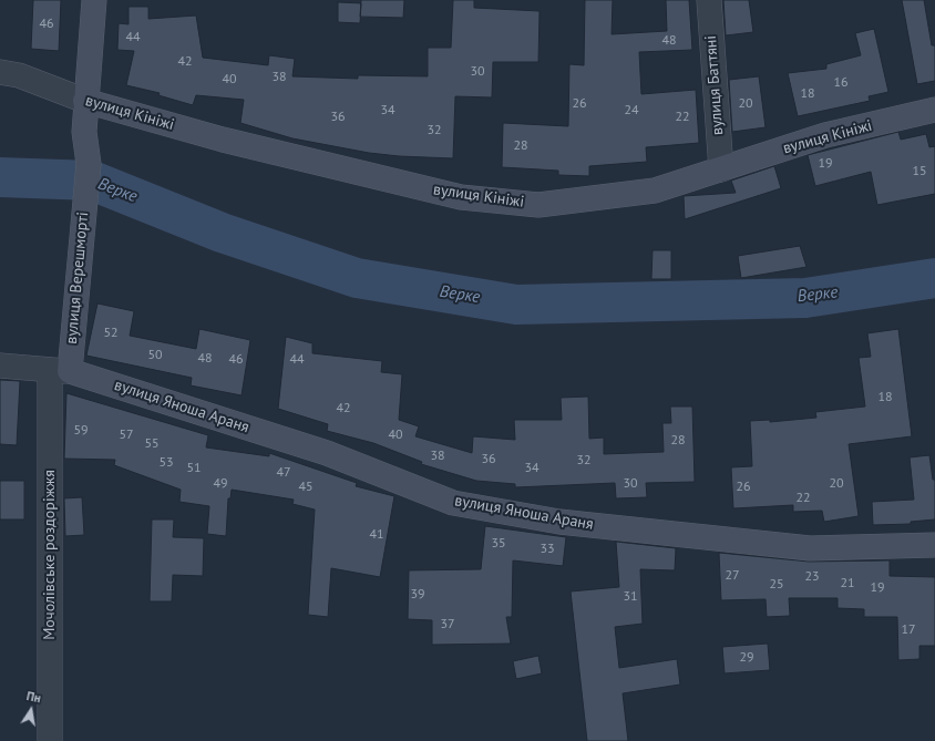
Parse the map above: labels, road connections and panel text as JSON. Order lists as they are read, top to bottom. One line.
{"streets":{"street":["вулиця Баттяні","вулиця Кініжі","вулиця Верешморті","вулиця Яноша Араня","Мочолівське роздоріжжя"]},"crossings":[["вулиця Баттяні","вулиця Кініжі"],["вулиця Кініжі","вулиця Верешморті"],["вулиця Верешморті","вулиця Яноша Араня"],["вулиця Верешморті","Мочолівське роздоріжжя"],["вулиця Яноша Араня","Мочолівське роздоріжжя"]],"water":["Верке"],"house_numbers":["46","44","48","42","30","38","40","16","18","26","20","34","24","36","22","32","28","19","15","52","50","48","46","44","18","42","59","57","40","28","55","38","36","32","53","51","34","47","49","30","20","45","26","22","41","35","33","27","23","21","25","19","39","31","37","17","29"],"north":"top"}
